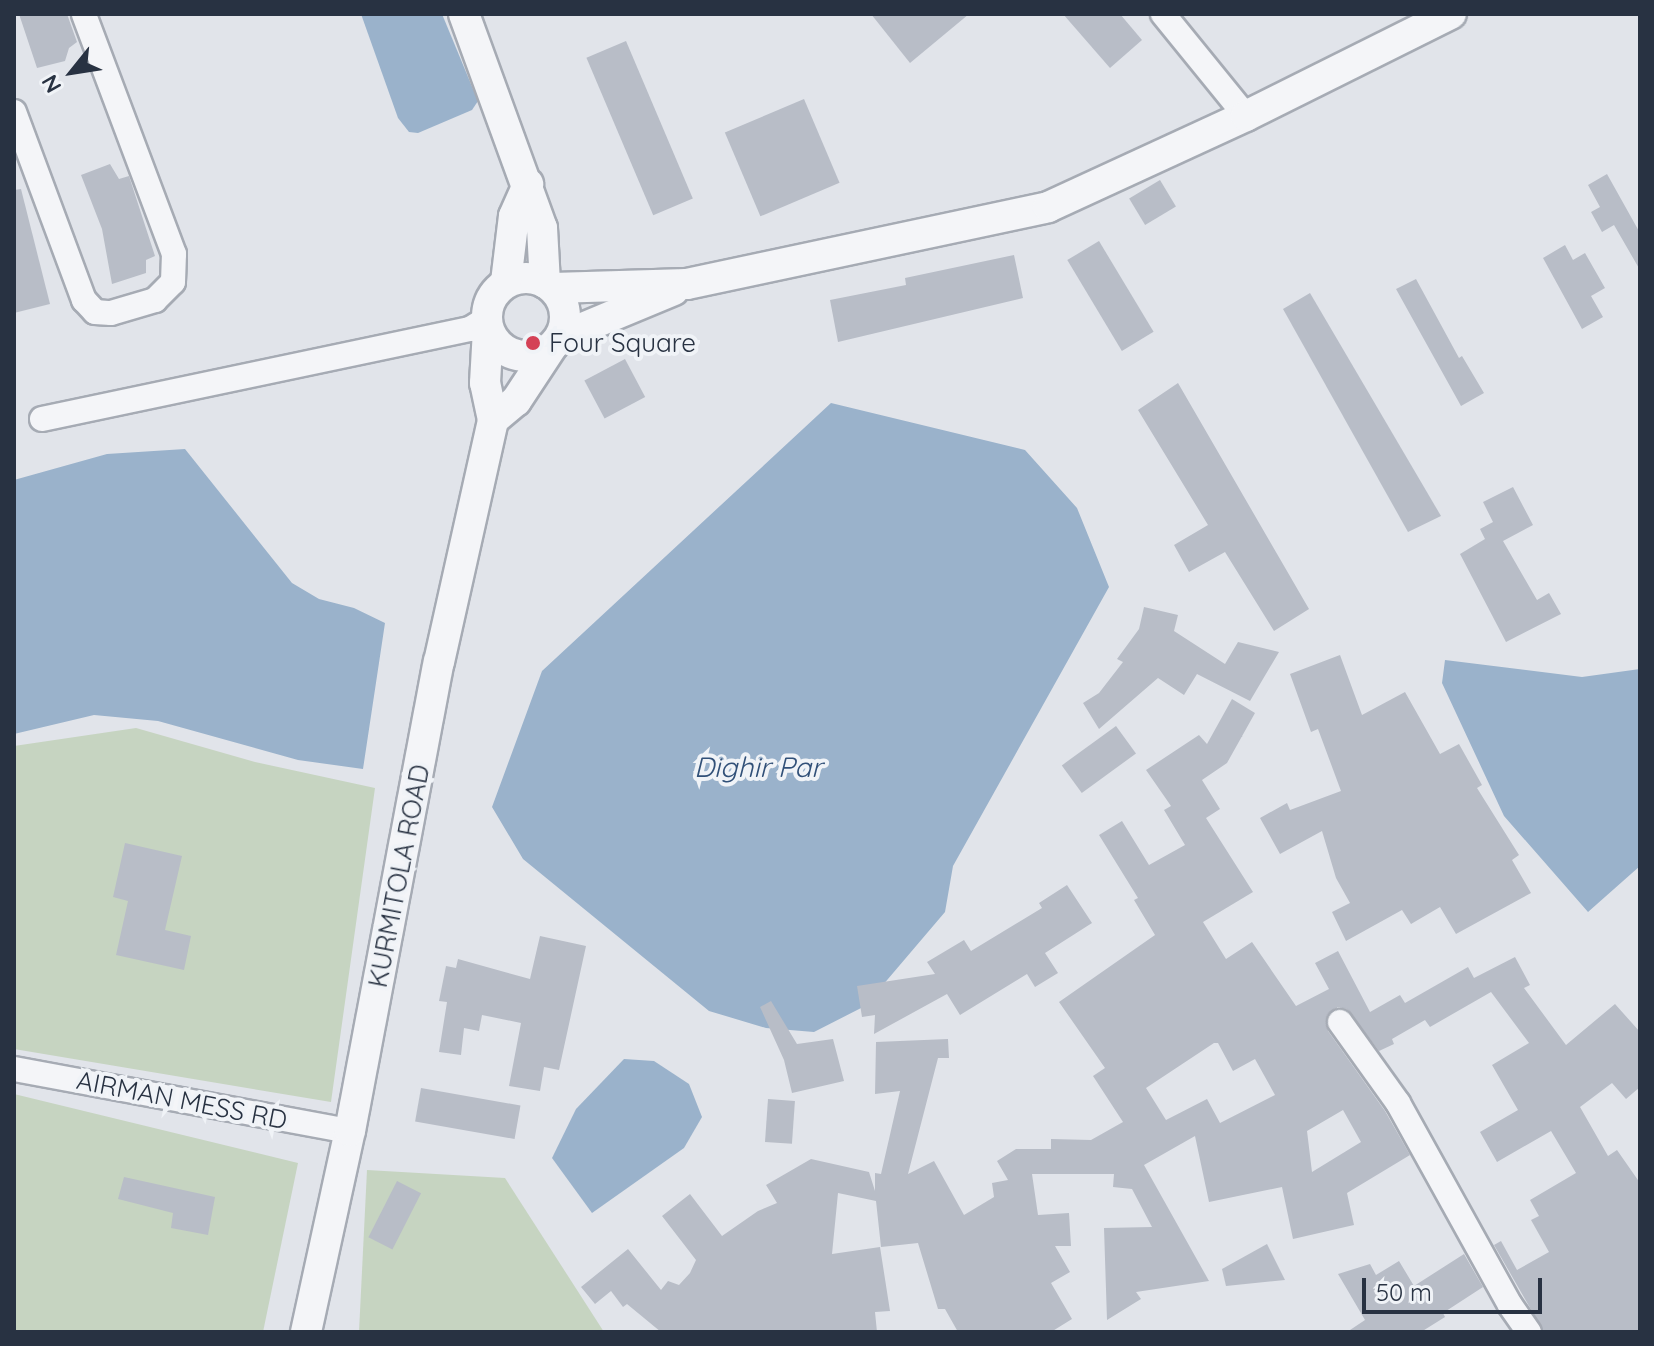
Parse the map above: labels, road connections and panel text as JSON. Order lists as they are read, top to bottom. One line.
{"streets":{"street":["KURMITOLA ROAD","AIRMAN MESS RD"]},"crossings":[["KURMITOLA ROAD","AIRMAN MESS RD"]],"water":["Dighir Par"],"places":["Four Square"],"scale_bar":"50 m","north":"bottom left"}
